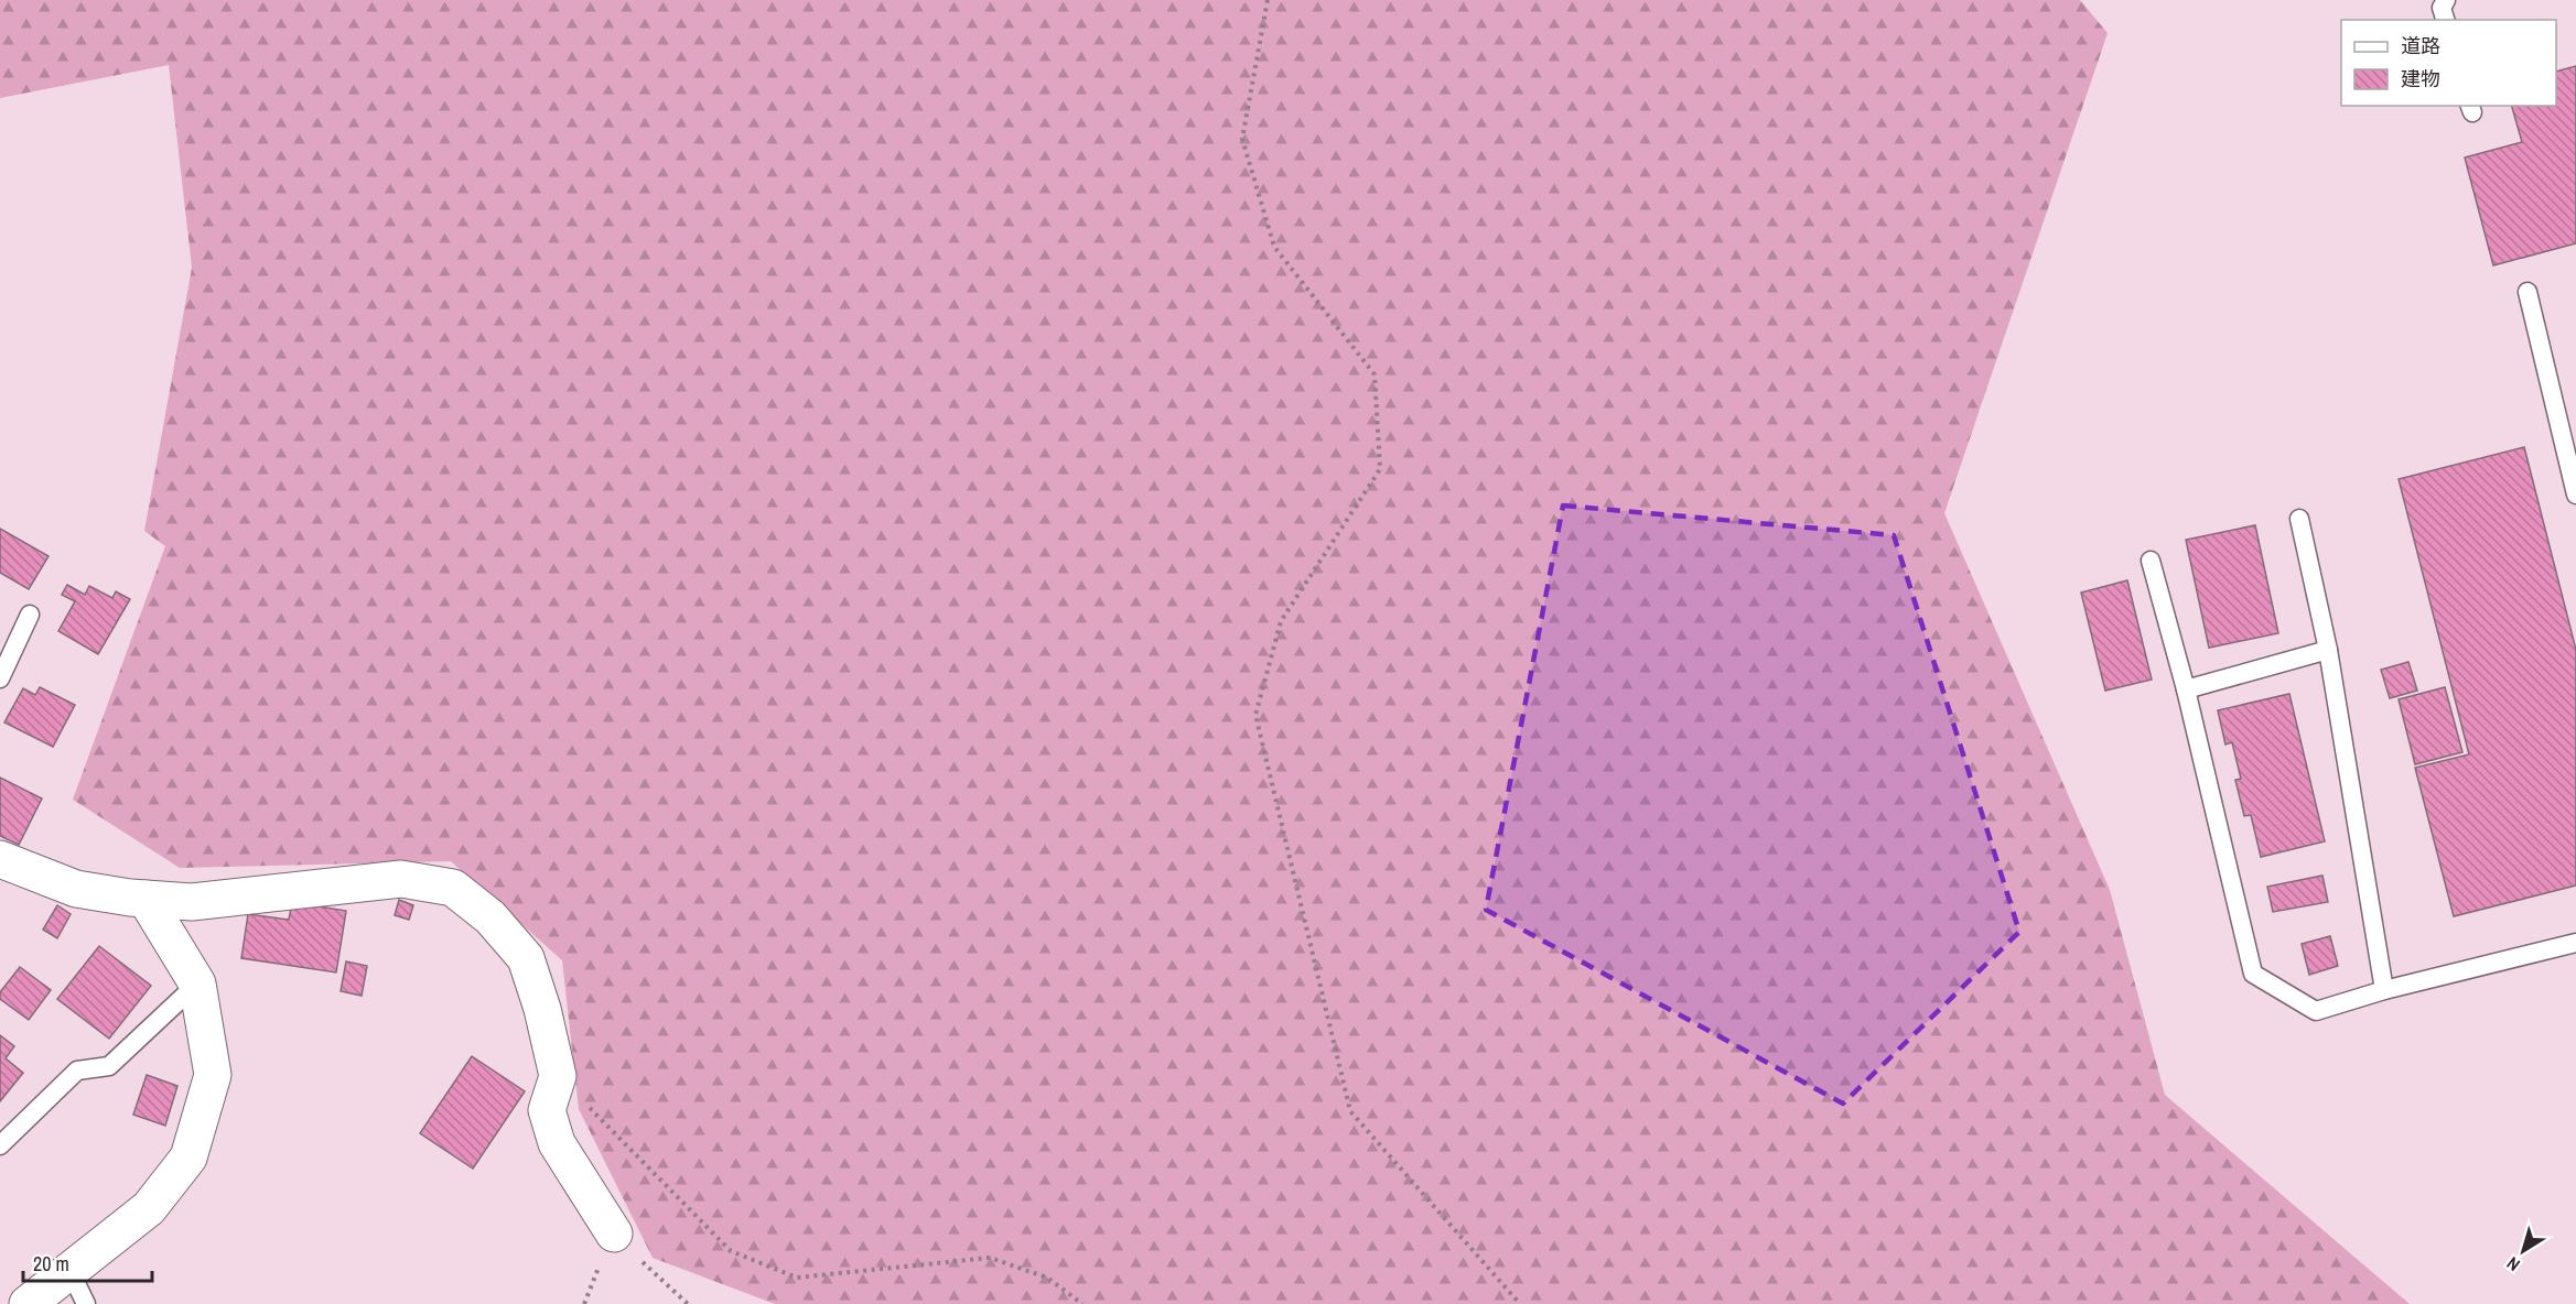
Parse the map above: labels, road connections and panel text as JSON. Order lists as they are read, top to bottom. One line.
{"legend":["道路","建物"],"scale_bar":"20 m","north":"bottom left"}
